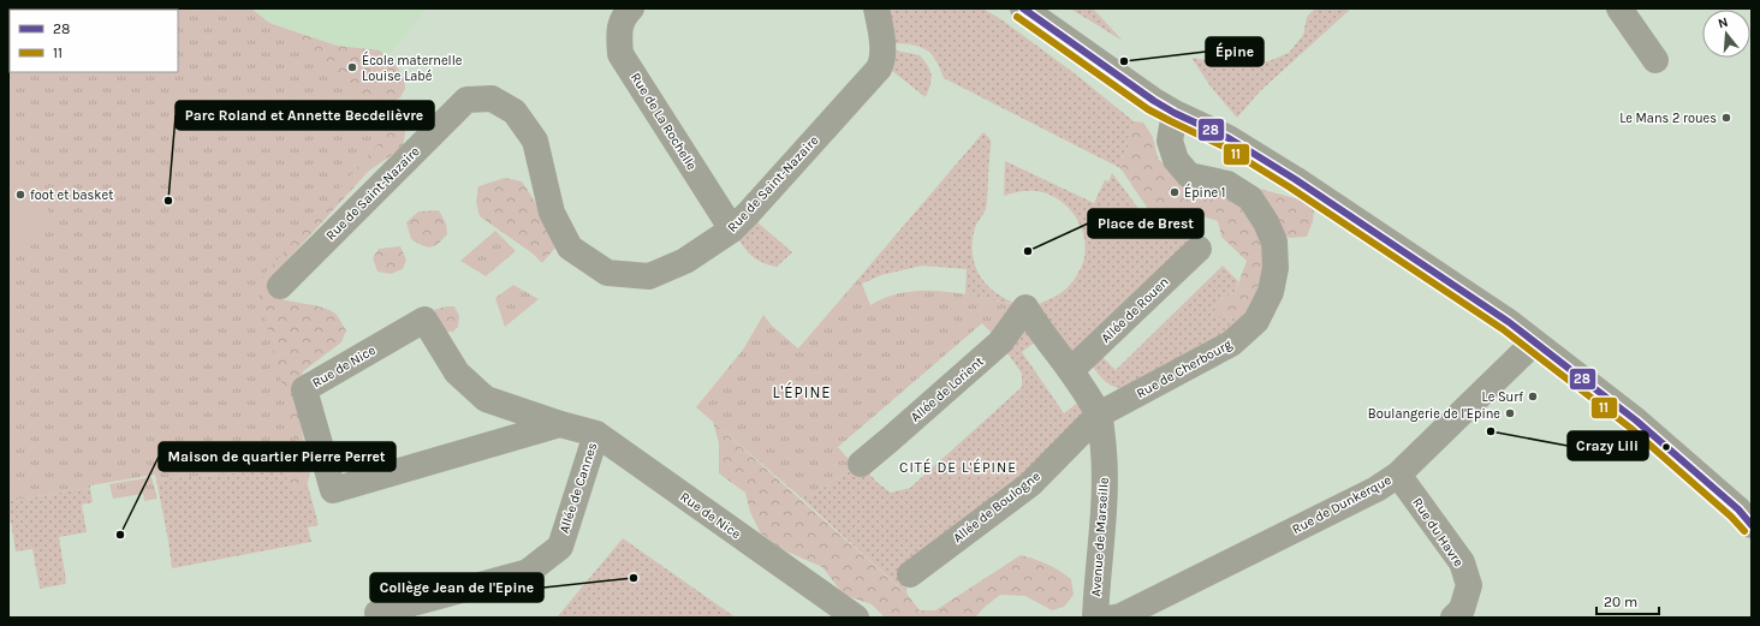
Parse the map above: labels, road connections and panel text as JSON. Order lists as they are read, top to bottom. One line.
{"streets":{"street":["Rue de La Rochelle","Rue de Saint-Nazaire","Allée de Rouen","Rue de Nice","Rue de Cherbourg","Allée de Lorient","Allée de Cannes","Rue de Dunkerque","Allée de Boulogne","Rue du Havre","Avenue de Marseille"]},"crossings":[["Rue de La Rochelle","Rue de Saint-Nazaire"],["Allée de Rouen","Avenue de Marseille"],["Rue de Nice","Allée de Cannes"],["Rue de Cherbourg","Allée de Boulogne"],["Rue de Cherbourg","Avenue de Marseille"],["Allée de Lorient","Avenue de Marseille"],["Rue de Dunkerque","Rue du Havre"],["Allée de Boulogne","Avenue de Marseille"]],"districts":["L'ÉPINE","CITÉ DE L'ÉPINE"],"places":["Épine","École maternelle Louise Labé","Le Mans 2 roues","Épine 1","foot et basket","Parc Roland et Annette Becdelièvre","Place de Brest","Le Surf","Boulangerie de l'Epine","Crazy Lili","Maison de quartier Pierre Perret","Collège Jean de l'Epine"],"lines":["transit line 28","transit line 11"],"legend":["28","11"],"scale_bar":"20 m","north":"top"}
